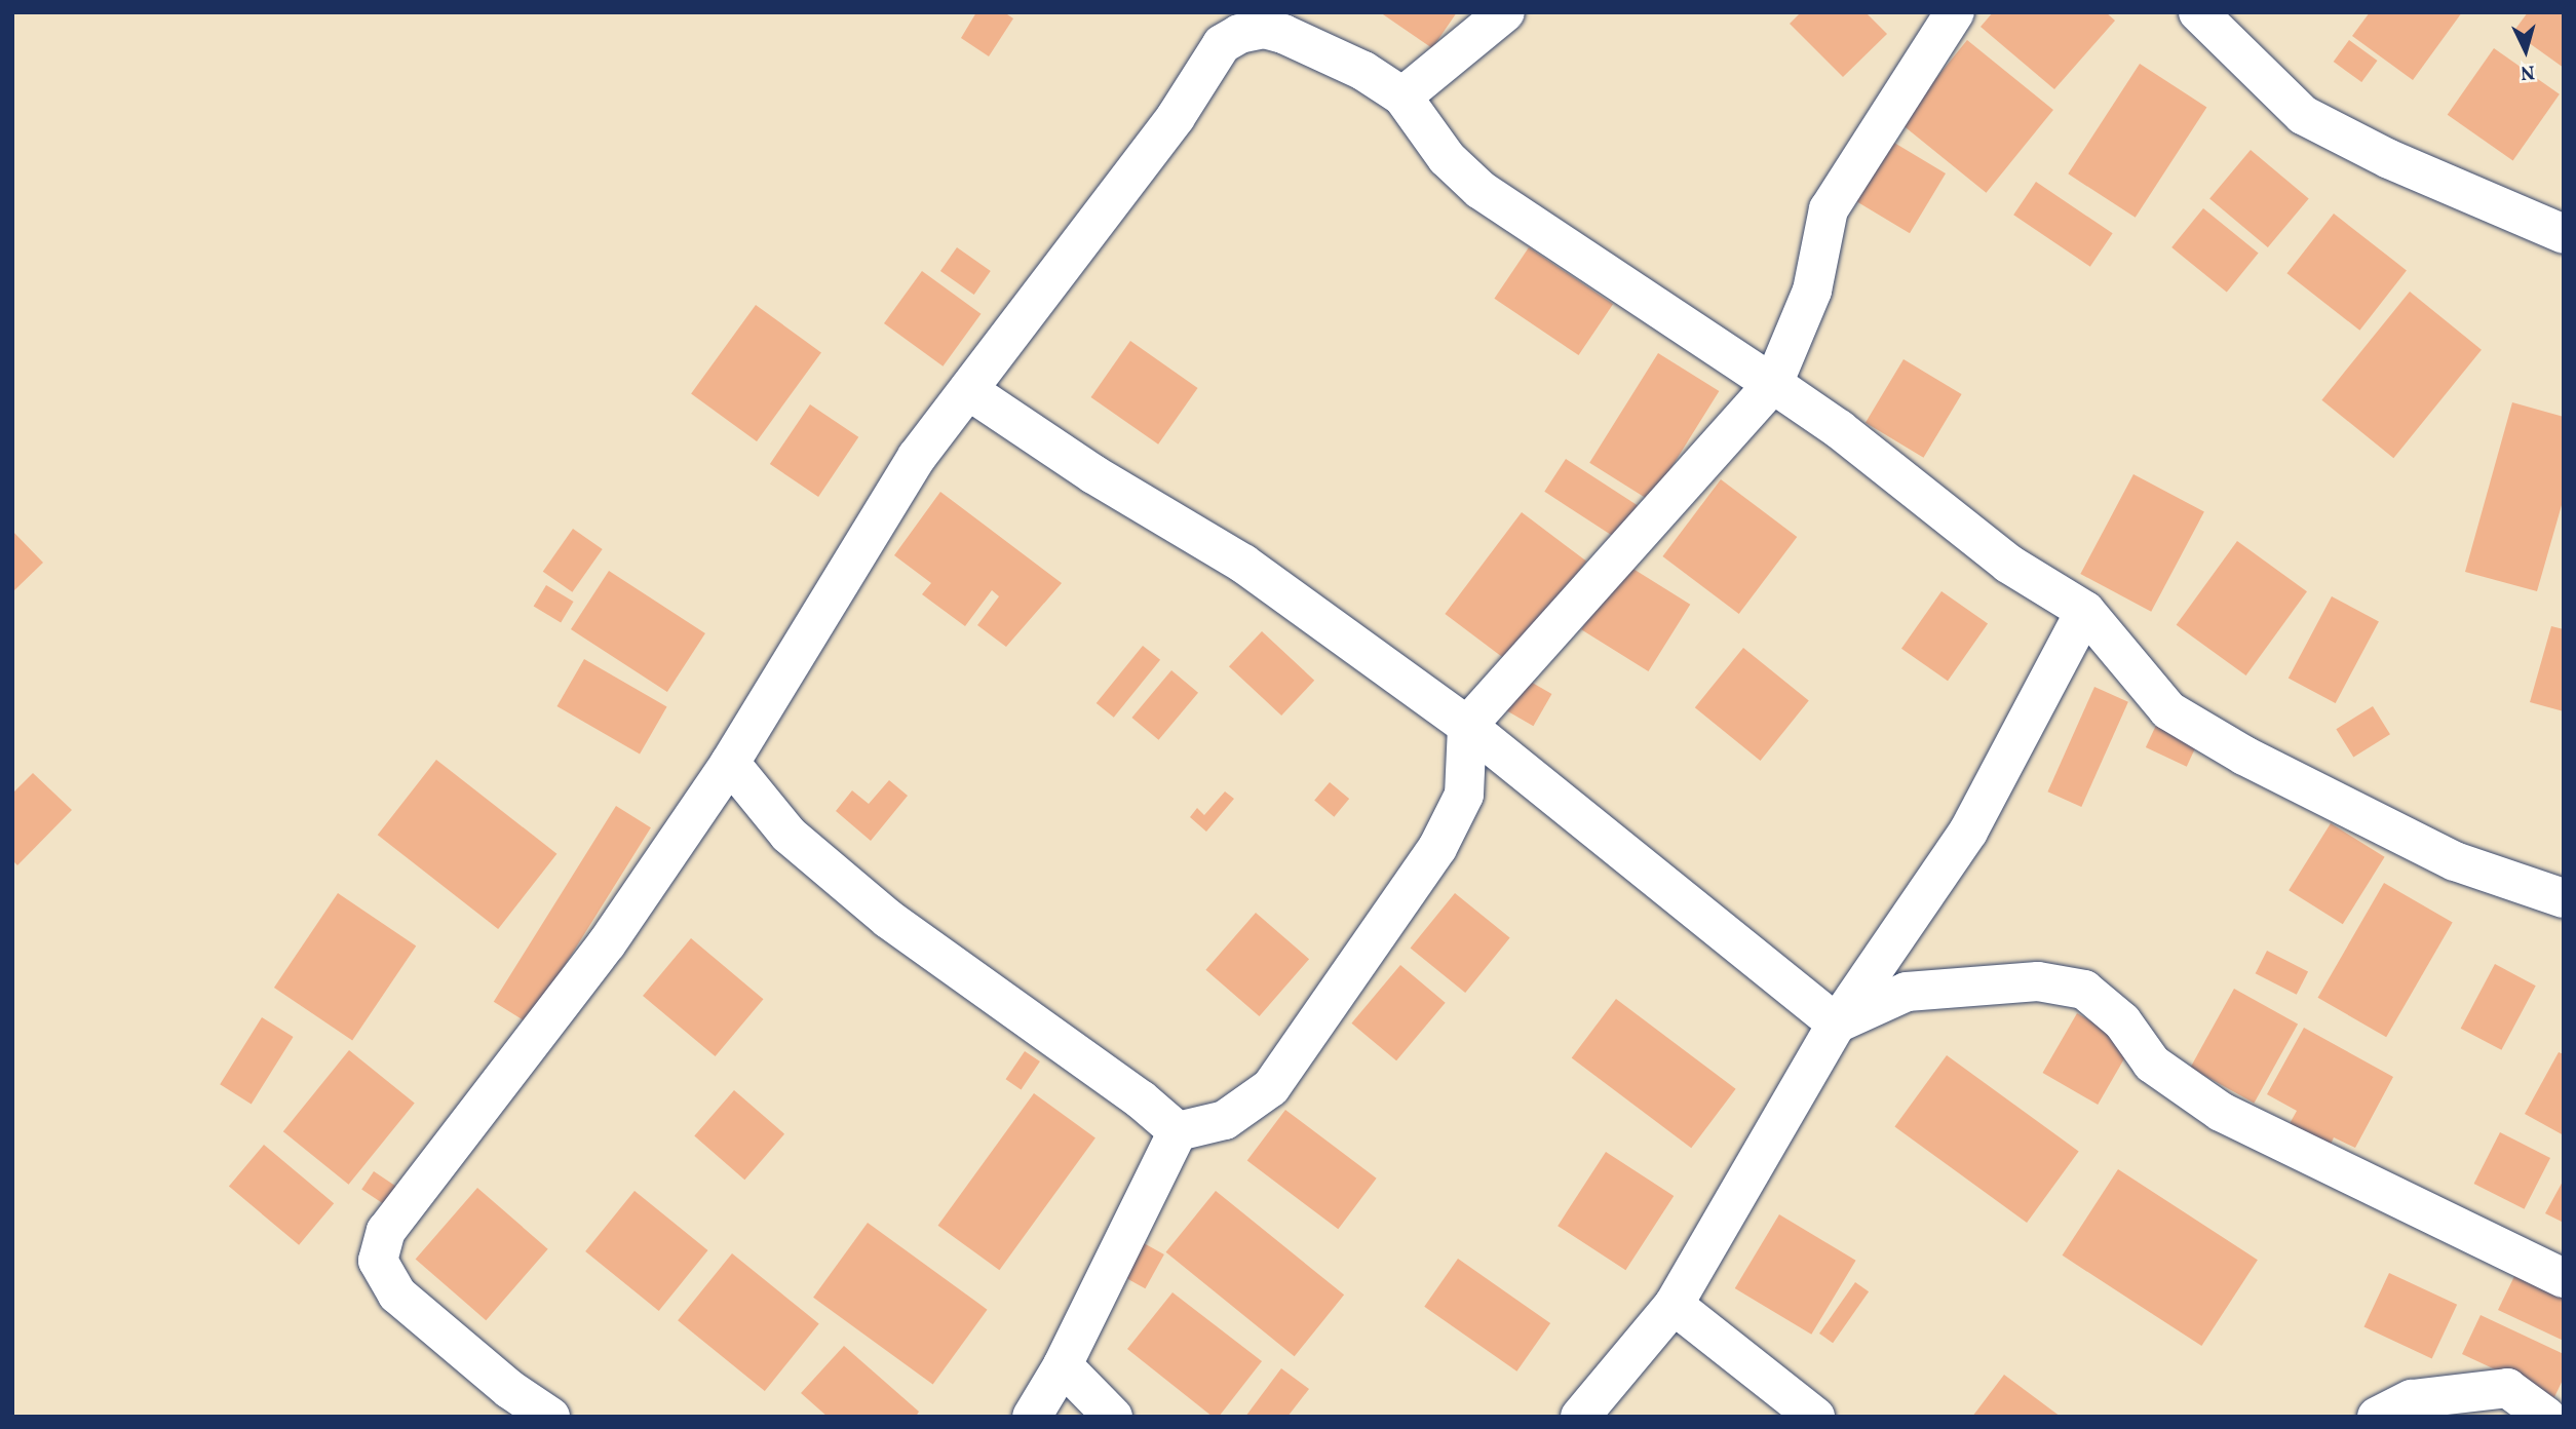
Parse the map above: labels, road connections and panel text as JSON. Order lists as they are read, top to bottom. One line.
{"north":"bottom"}
